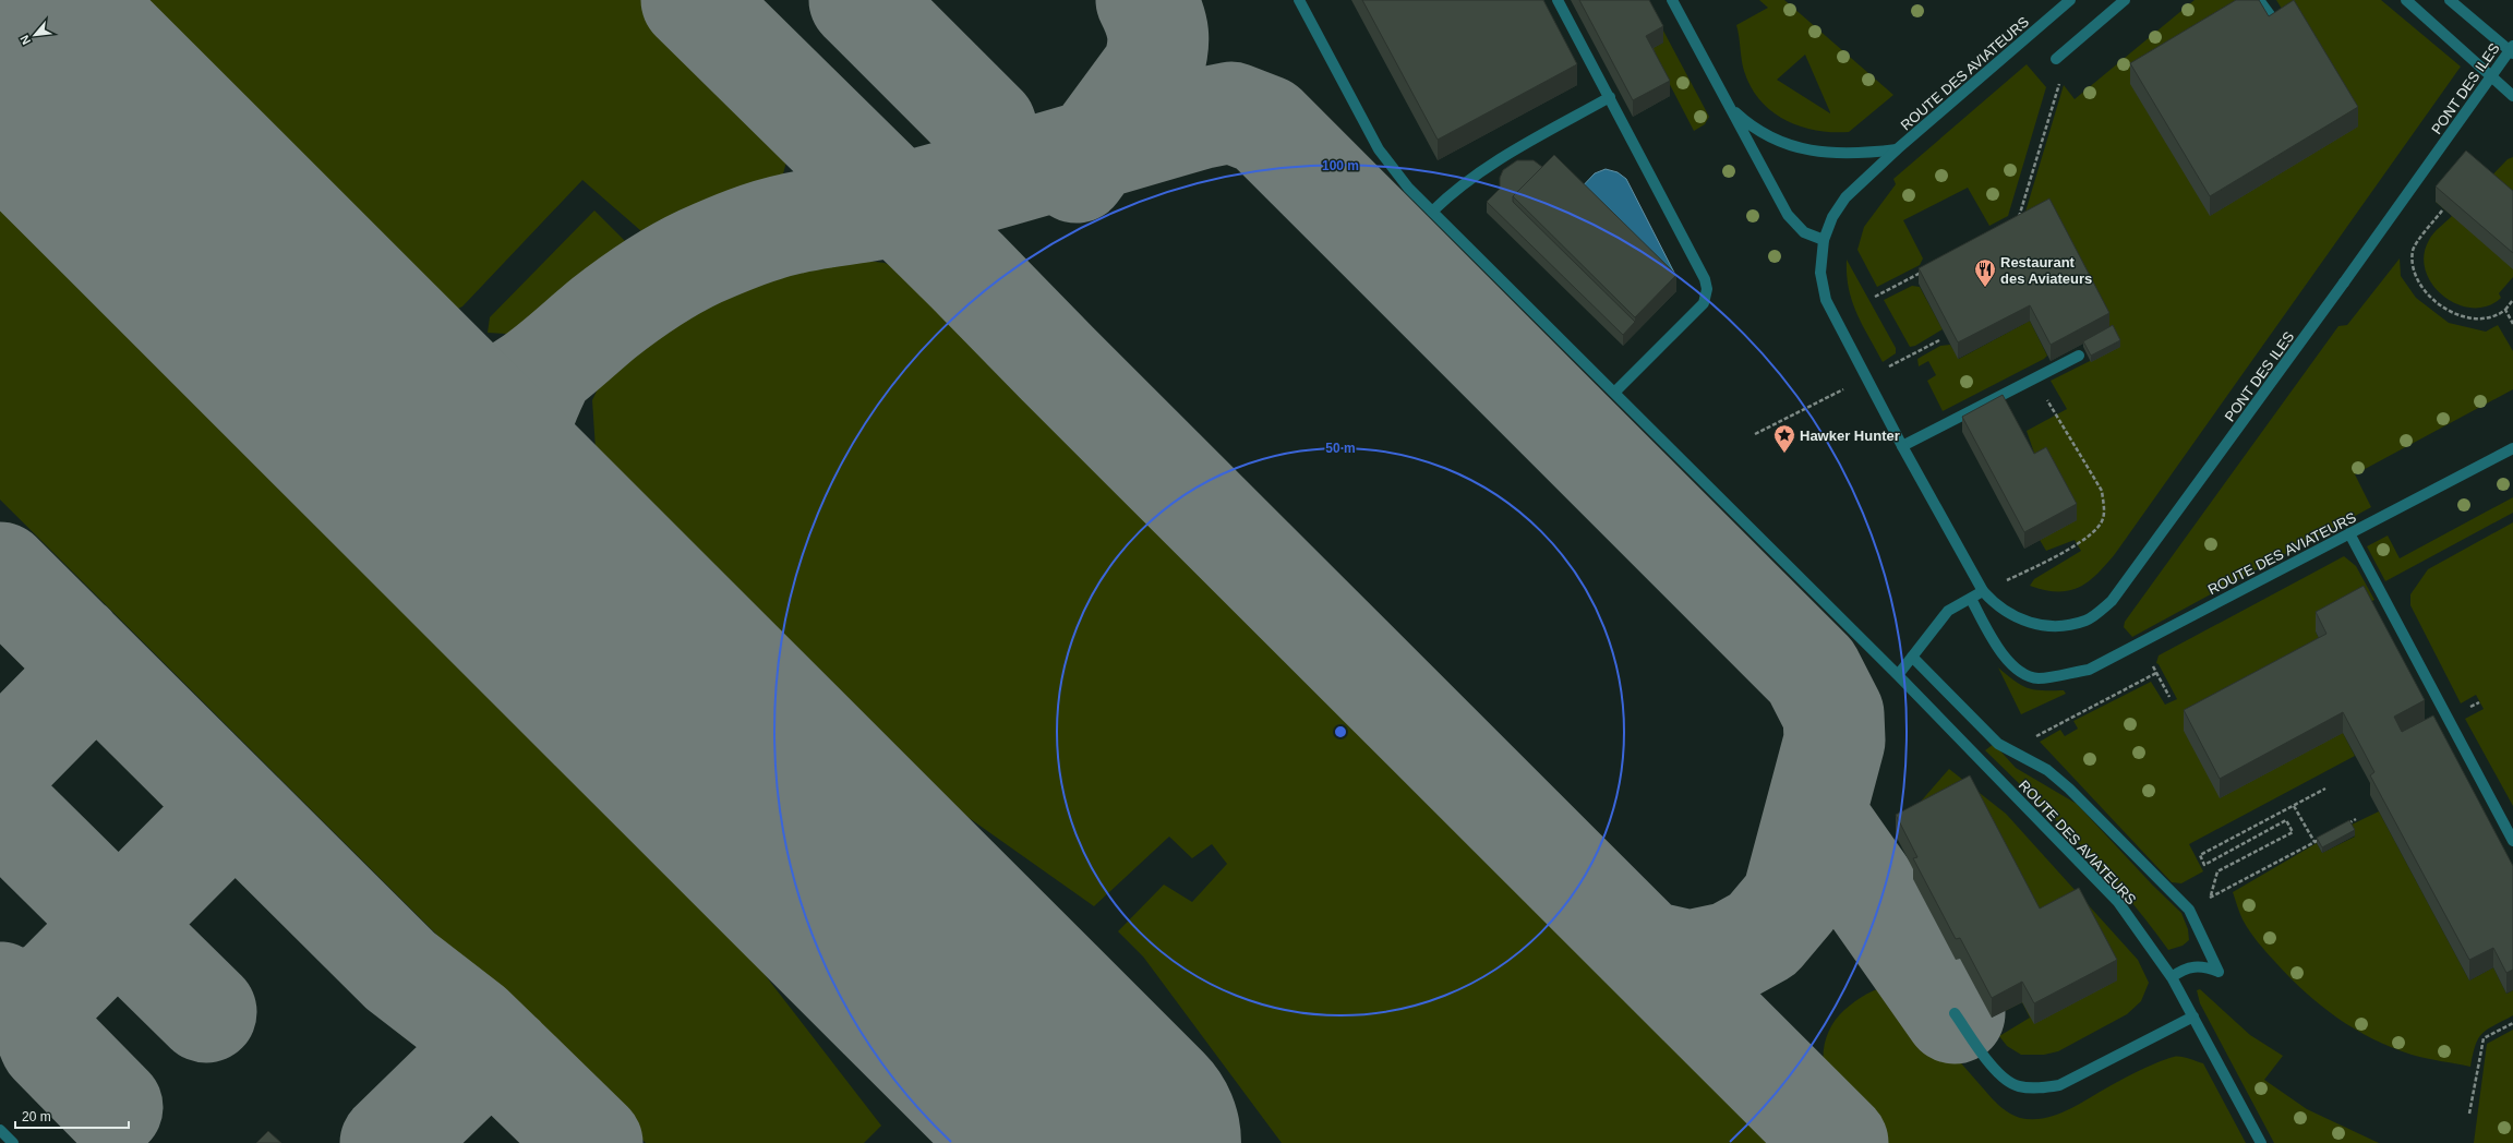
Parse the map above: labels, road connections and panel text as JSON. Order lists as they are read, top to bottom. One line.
{"streets":{"street":["ROUTE DES AVIATEURS","PONT DES ILES"]},"crossings":[["ROUTE DES AVIATEURS","PONT DES ILES"]],"places":{"restaurant":["Restaurant des Aviateurs"],"place":["Hawker Hunter"]},"scale_bar":"20 m","north":"bottom left","rings":["100 m","50 m"]}
